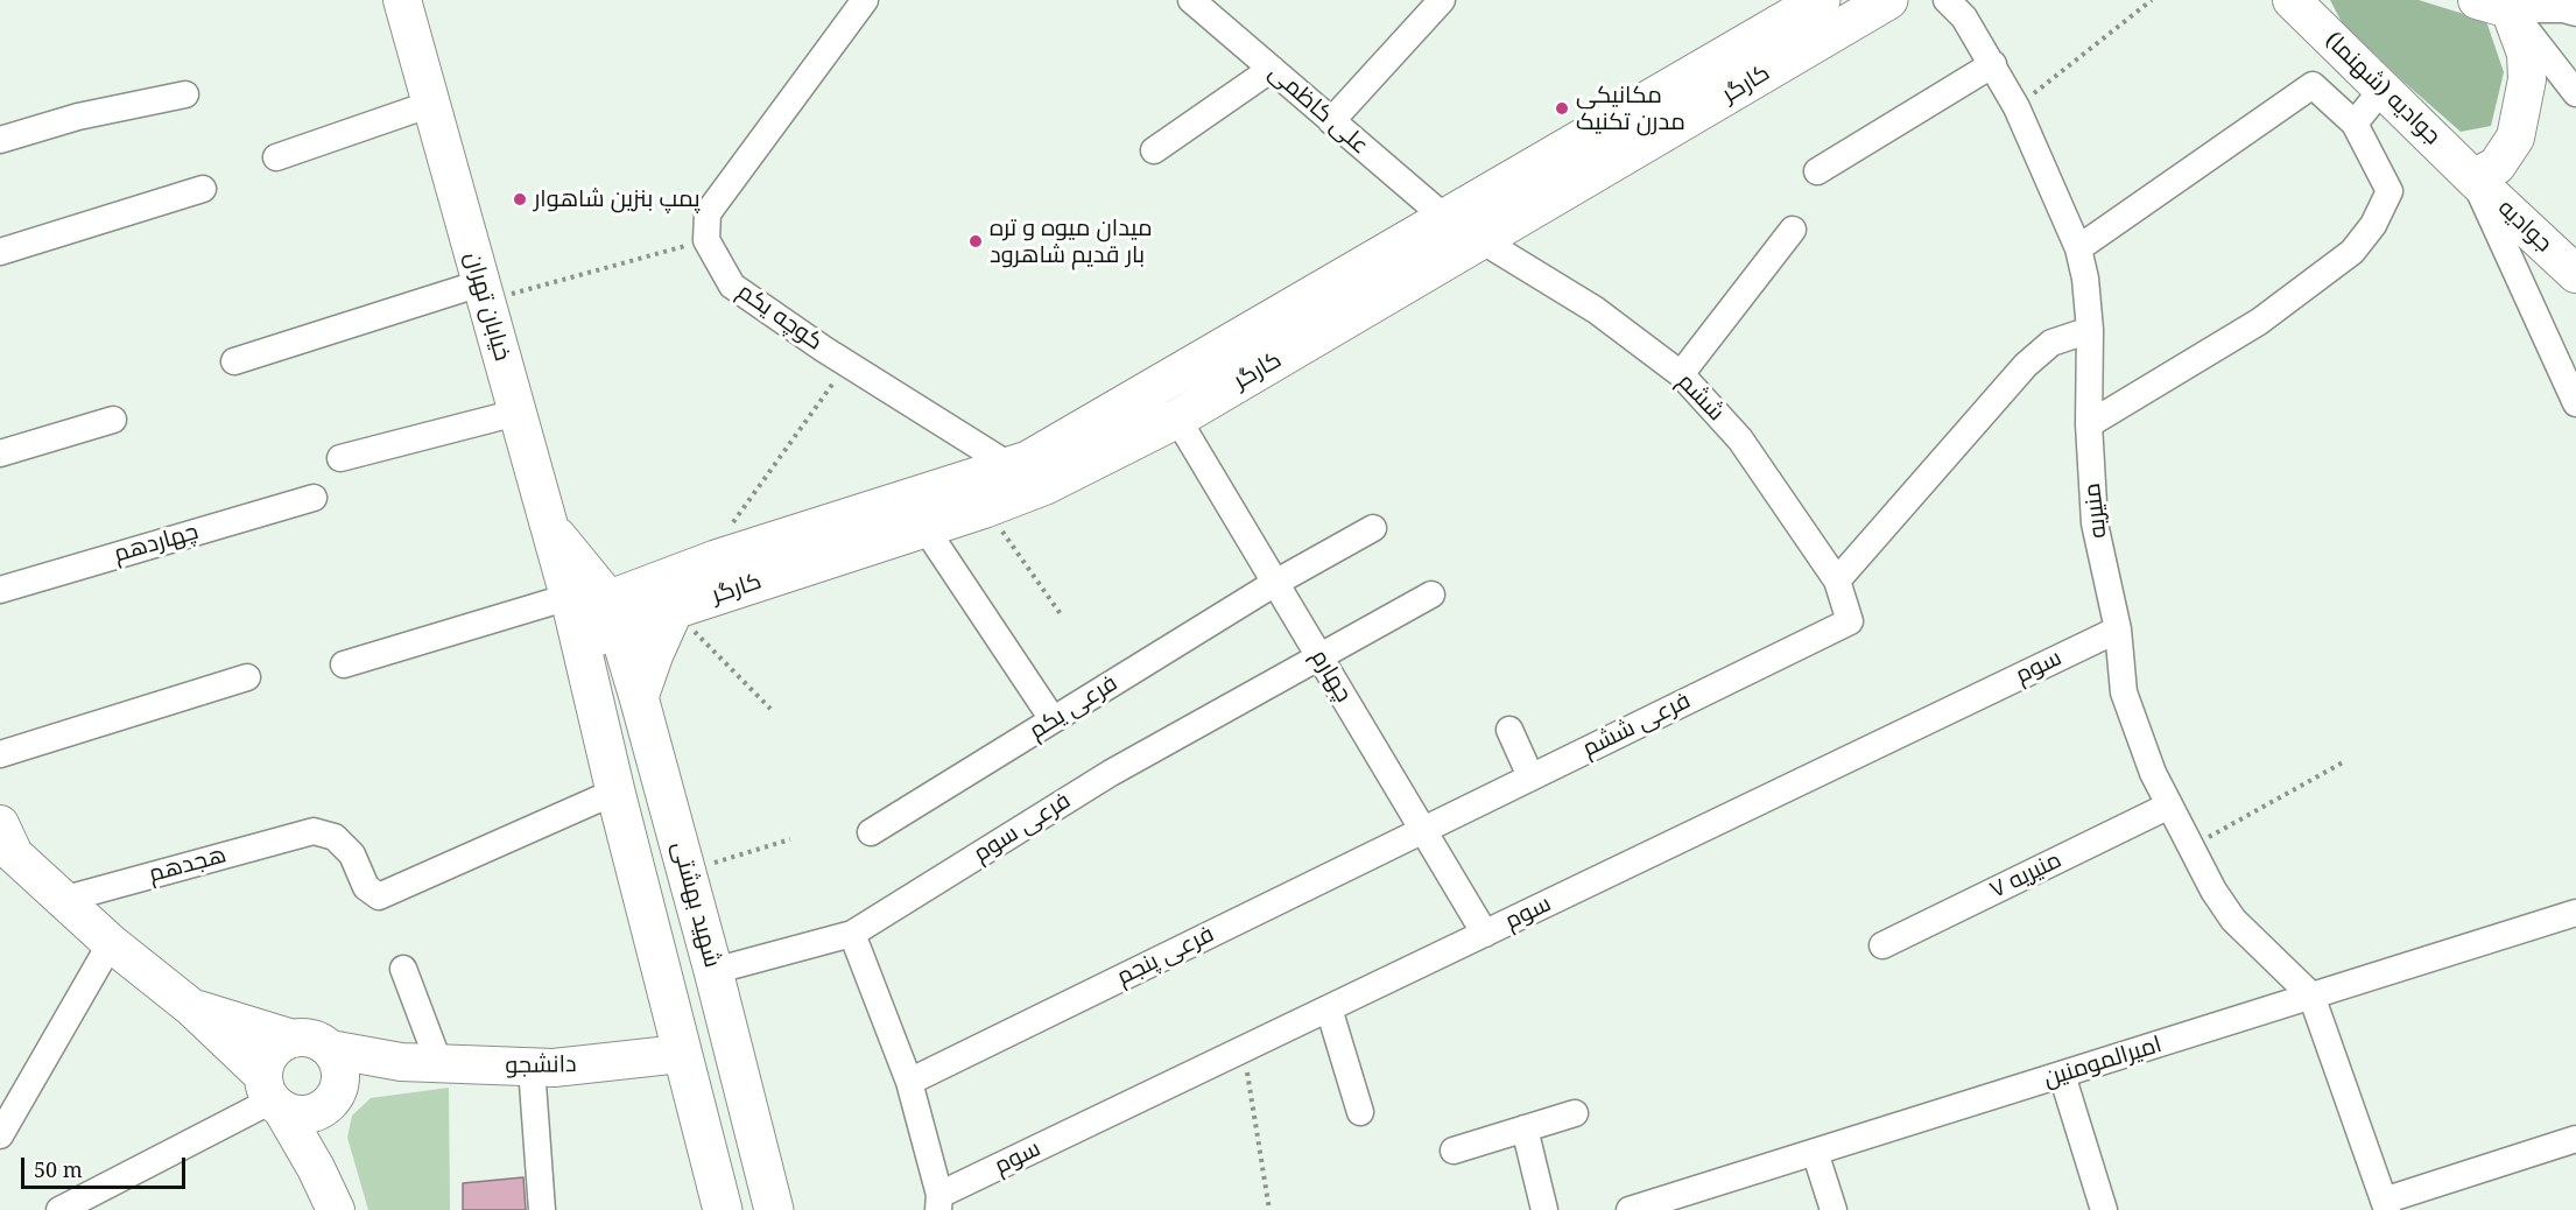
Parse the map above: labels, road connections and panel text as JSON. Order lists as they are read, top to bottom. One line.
{"streets":{"main road":["کارگر","شهید بهشتی"],"street":["جوادیه (شهنما)","علی کاظمی","جوادیه","خیابان تهران","کوچه یکم","ششم","منیریه","چهاردهم","سوم","چهارم","فرعی یکم","فرعی ششم","فرعی سوم","هجدهم","منیریه ۷","فرعی پنجم","امیرالمومنین","دانشجو"]},"crossings":[["کارگر","علی کاظمی"],["کارگر","خیابان تهران"],["کارگر","کوچه یکم"],["کارگر","ششم"],["کارگر","چهارم"],["کارگر","شهید بهشتی"],["جوادیه (شهنما)","جوادیه"],["ششم","فرعی ششم"],["منیریه","سوم"],["منیریه","منیریه ۷"],["منیریه","امیرالمومنین"],["سوم","چهارم"],["چهارم","فرعی یکم"],["چهارم","فرعی ششم"],["چهارم","فرعی سوم"],["چهارم","فرعی پنجم"],["فرعی ششم","فرعی پنجم"],["فرعی سوم","شهید بهشتی"]],"places":["مکانیکی مدرن تکنیک","پمپ بنزین شاهوار","میدان میوه و تره بار قدیم شاهرود"],"scale_bar":"50 m"}
